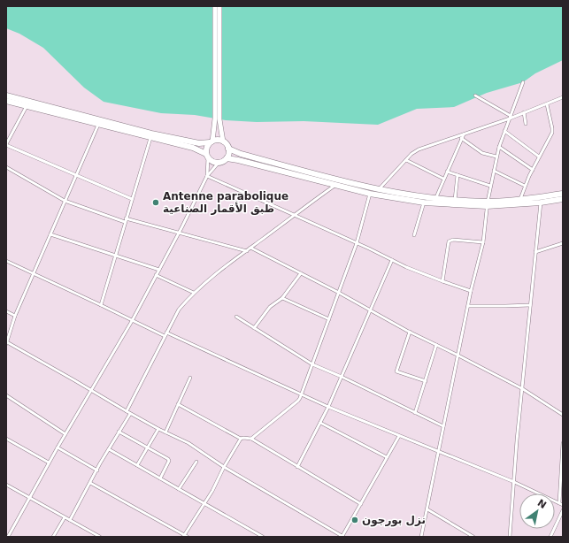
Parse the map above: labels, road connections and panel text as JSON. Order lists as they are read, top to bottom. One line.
{"places":["Antenne parabolique طبق الأقمار الصناعية","نزل بورجون"],"north":"top right"}
